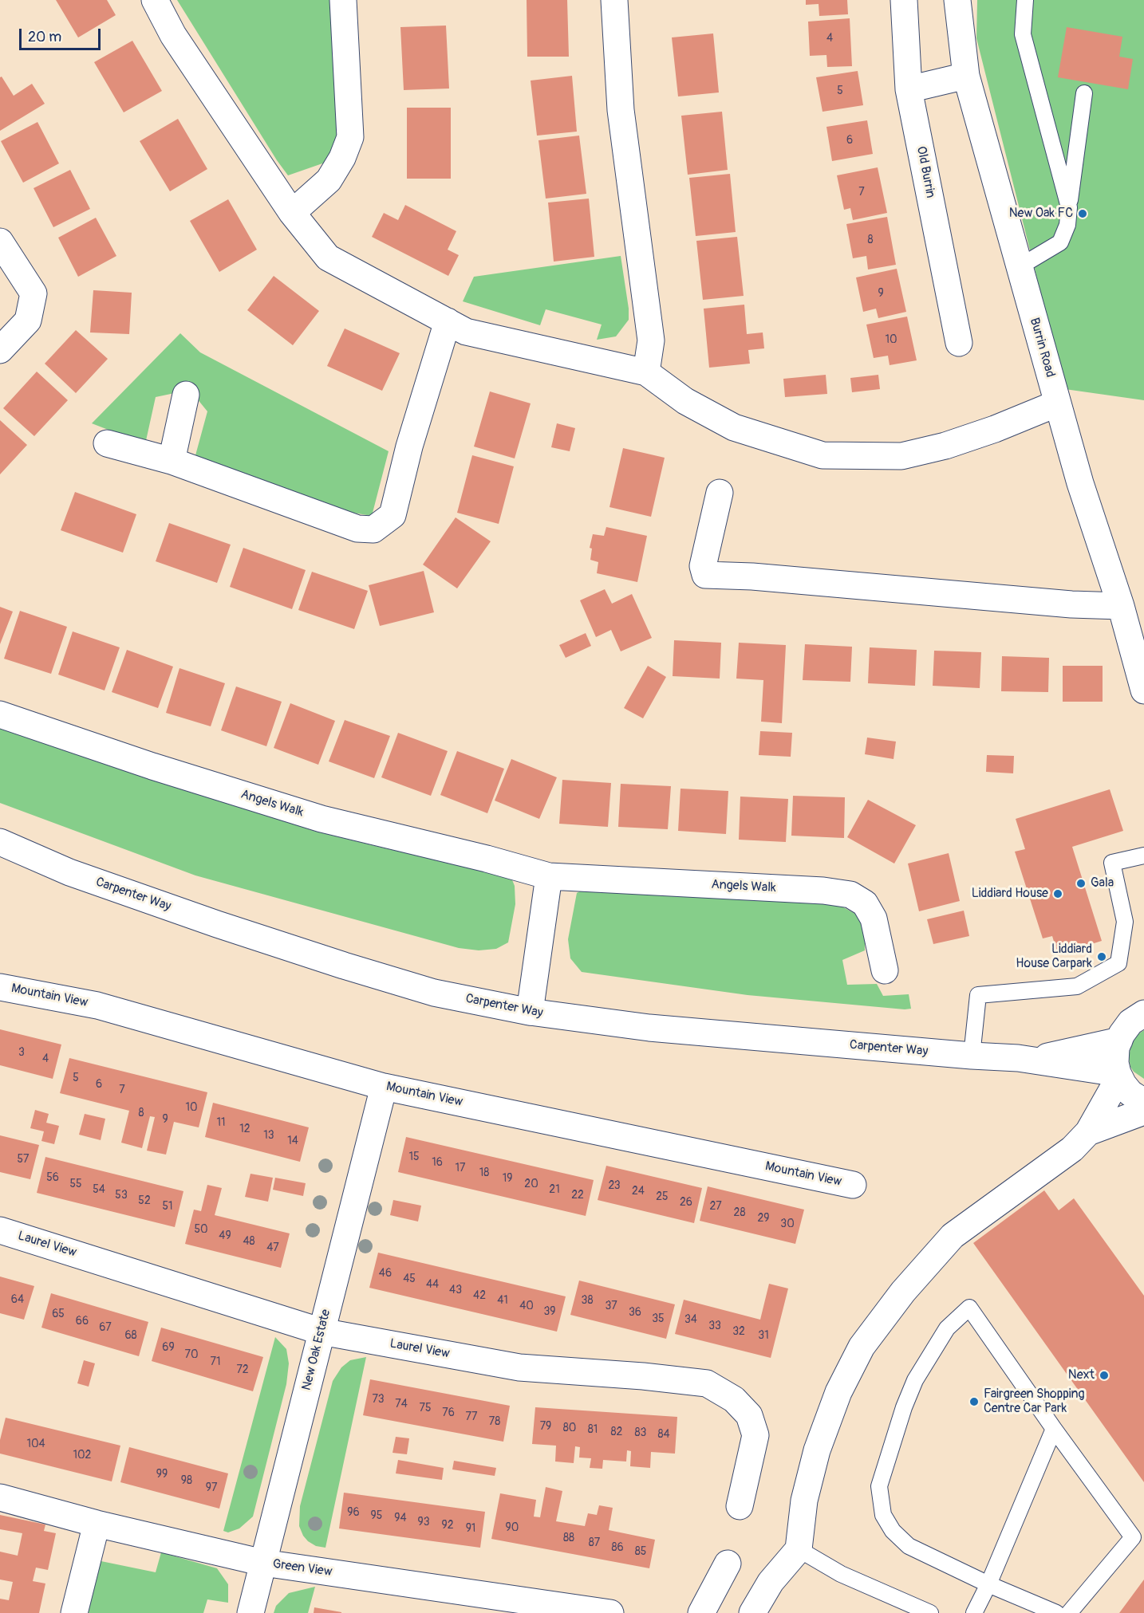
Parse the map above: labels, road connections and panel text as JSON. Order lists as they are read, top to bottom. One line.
{"streets":{"street":["Old Burrin","Burrin Road","Angels Walk","Carpenter Way","Mountain View","Laurel View","New Oak Estate","Green View"]},"crossings":[["Mountain View","New Oak Estate"],["Laurel View","New Oak Estate"],["New Oak Estate","Green View"]],"places":["New Oak FC","Gala","Liddiard House","Liddiard House Carpark","Next","Fairgreen Shopping Centre Car Park"],"house_numbers":["4","5","6","7","8","9","10","3","4","5","6","7","10","8","9","11","12","13","14","15","57","16","17","18","56","19","55","20","23","54","21","24","53","22","25","52","26","51","27","28","29","30","50","49","48","47","46","45","44","43","42","64","41","38","40","37","39","36","65","35","34","66","33","67","32","68","31","69","70","71","72","73","74","75","76","77","78","79","80","81","82","83","84","104","102","99","98","97","96","95","94","93","92","90","91","88","87","86","85"],"scale_bar":"20 m"}
